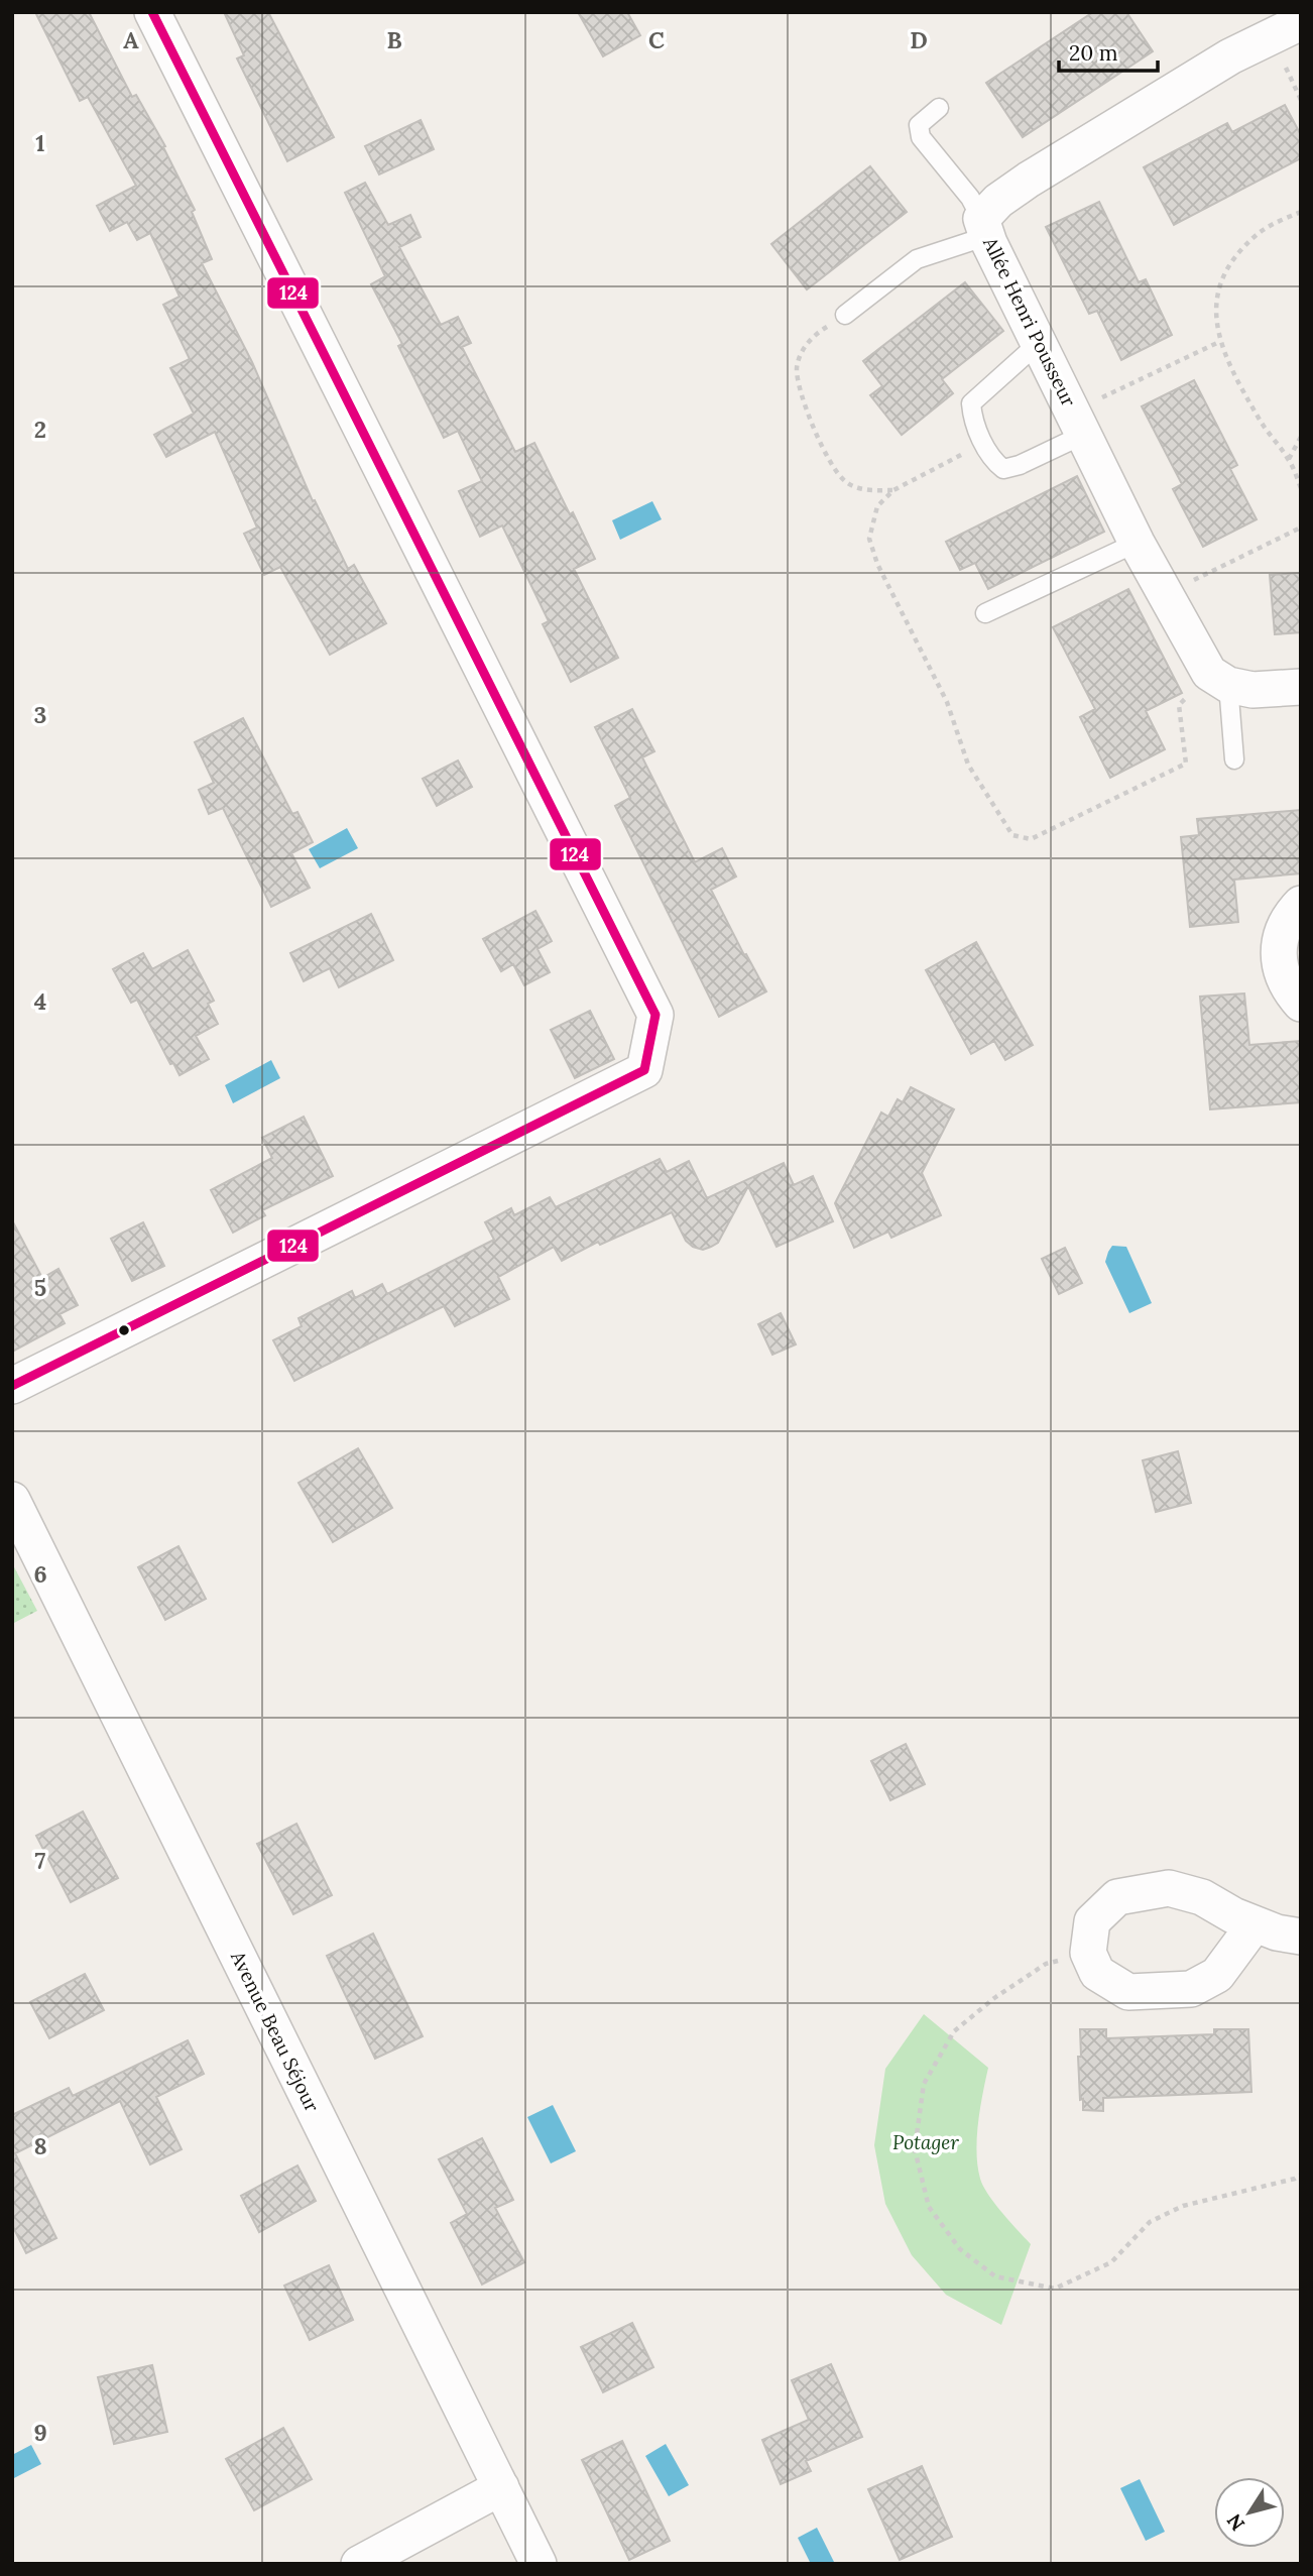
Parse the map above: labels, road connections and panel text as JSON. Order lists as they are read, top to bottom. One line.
{"streets":{"street":["Allée Henri Pousseur","Avenue Beau Séjour"]},"parks":["Potager"],"lines":["transit line 124"],"scale_bar":"20 m","north":"bottom left","grid":{"columns":["A","B","C","D"],"rows":["1","2","3","4","5","6","7","8","9"]}}
